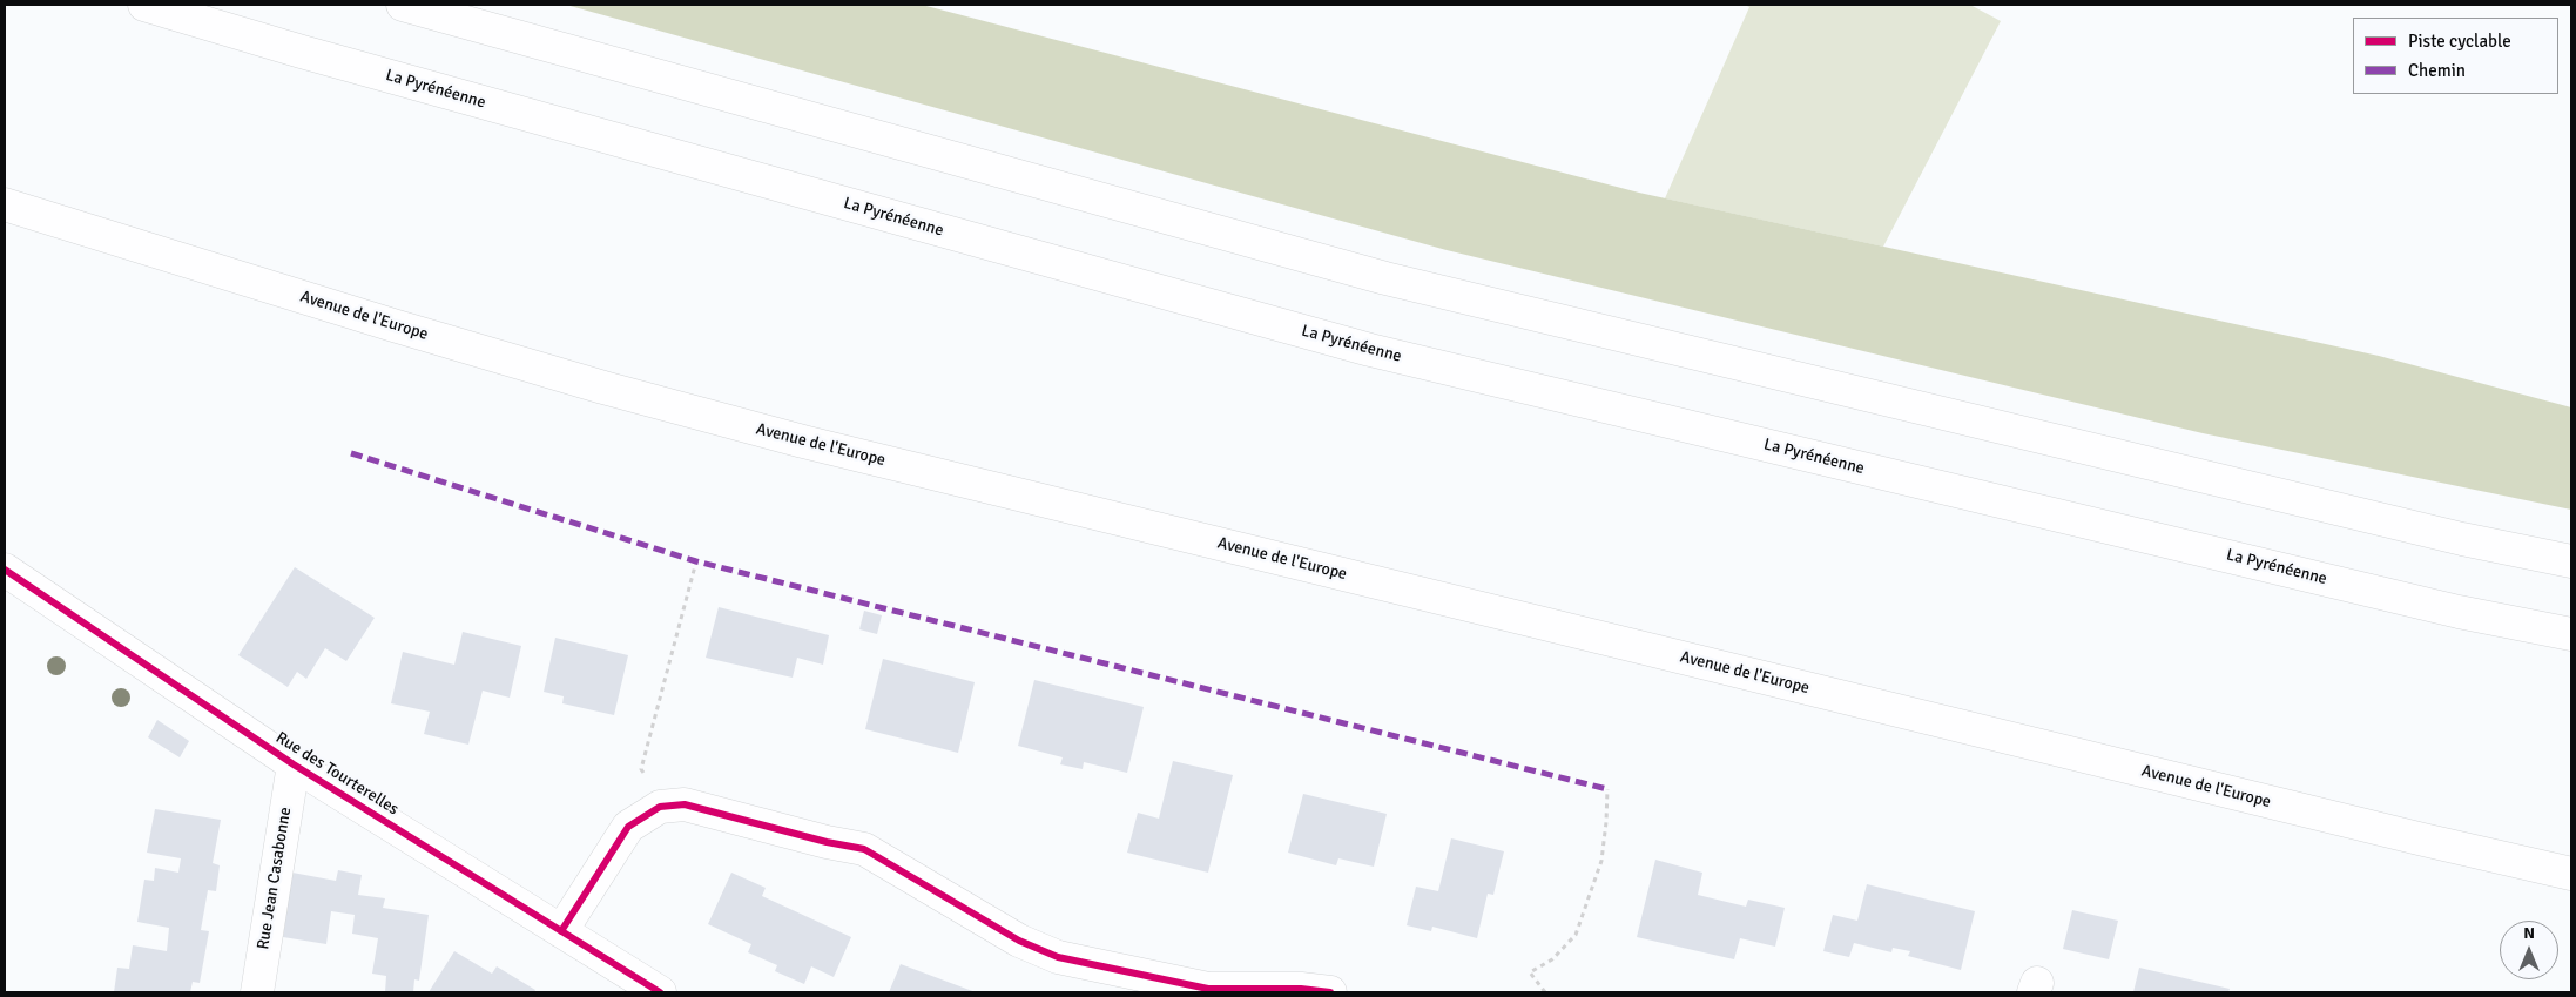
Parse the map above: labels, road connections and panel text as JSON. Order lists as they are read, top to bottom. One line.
{"streets":{"main road":["La Pyrénéenne","Avenue de l'Europe","Rue des Tourterelles","Rue Jean Casabonne"]},"crossings":[["Rue des Tourterelles","Rue Jean Casabonne"]],"legend":["Piste cyclable","Chemin"],"north":"top"}
